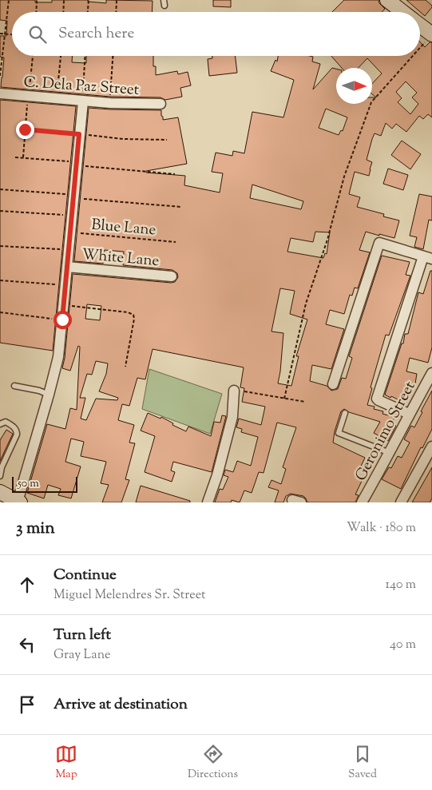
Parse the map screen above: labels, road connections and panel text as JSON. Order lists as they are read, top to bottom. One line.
{"streets":{"street":["C. Dela Paz Street","White Lane","Geronimo Street"],"path":["Blue Lane"]},"scale_bar":"50 m","north":"right","page":{"search":"Search here","scale":"50 m","heading":["3 min","Walk · 180 m"],"list":[["Continue","Miguel Melendres Sr. Street","140 m"],["Turn left","Gray Lane","40 m"],"Arrive at destination"],"nav":["Map","Directions","Saved"]}}
